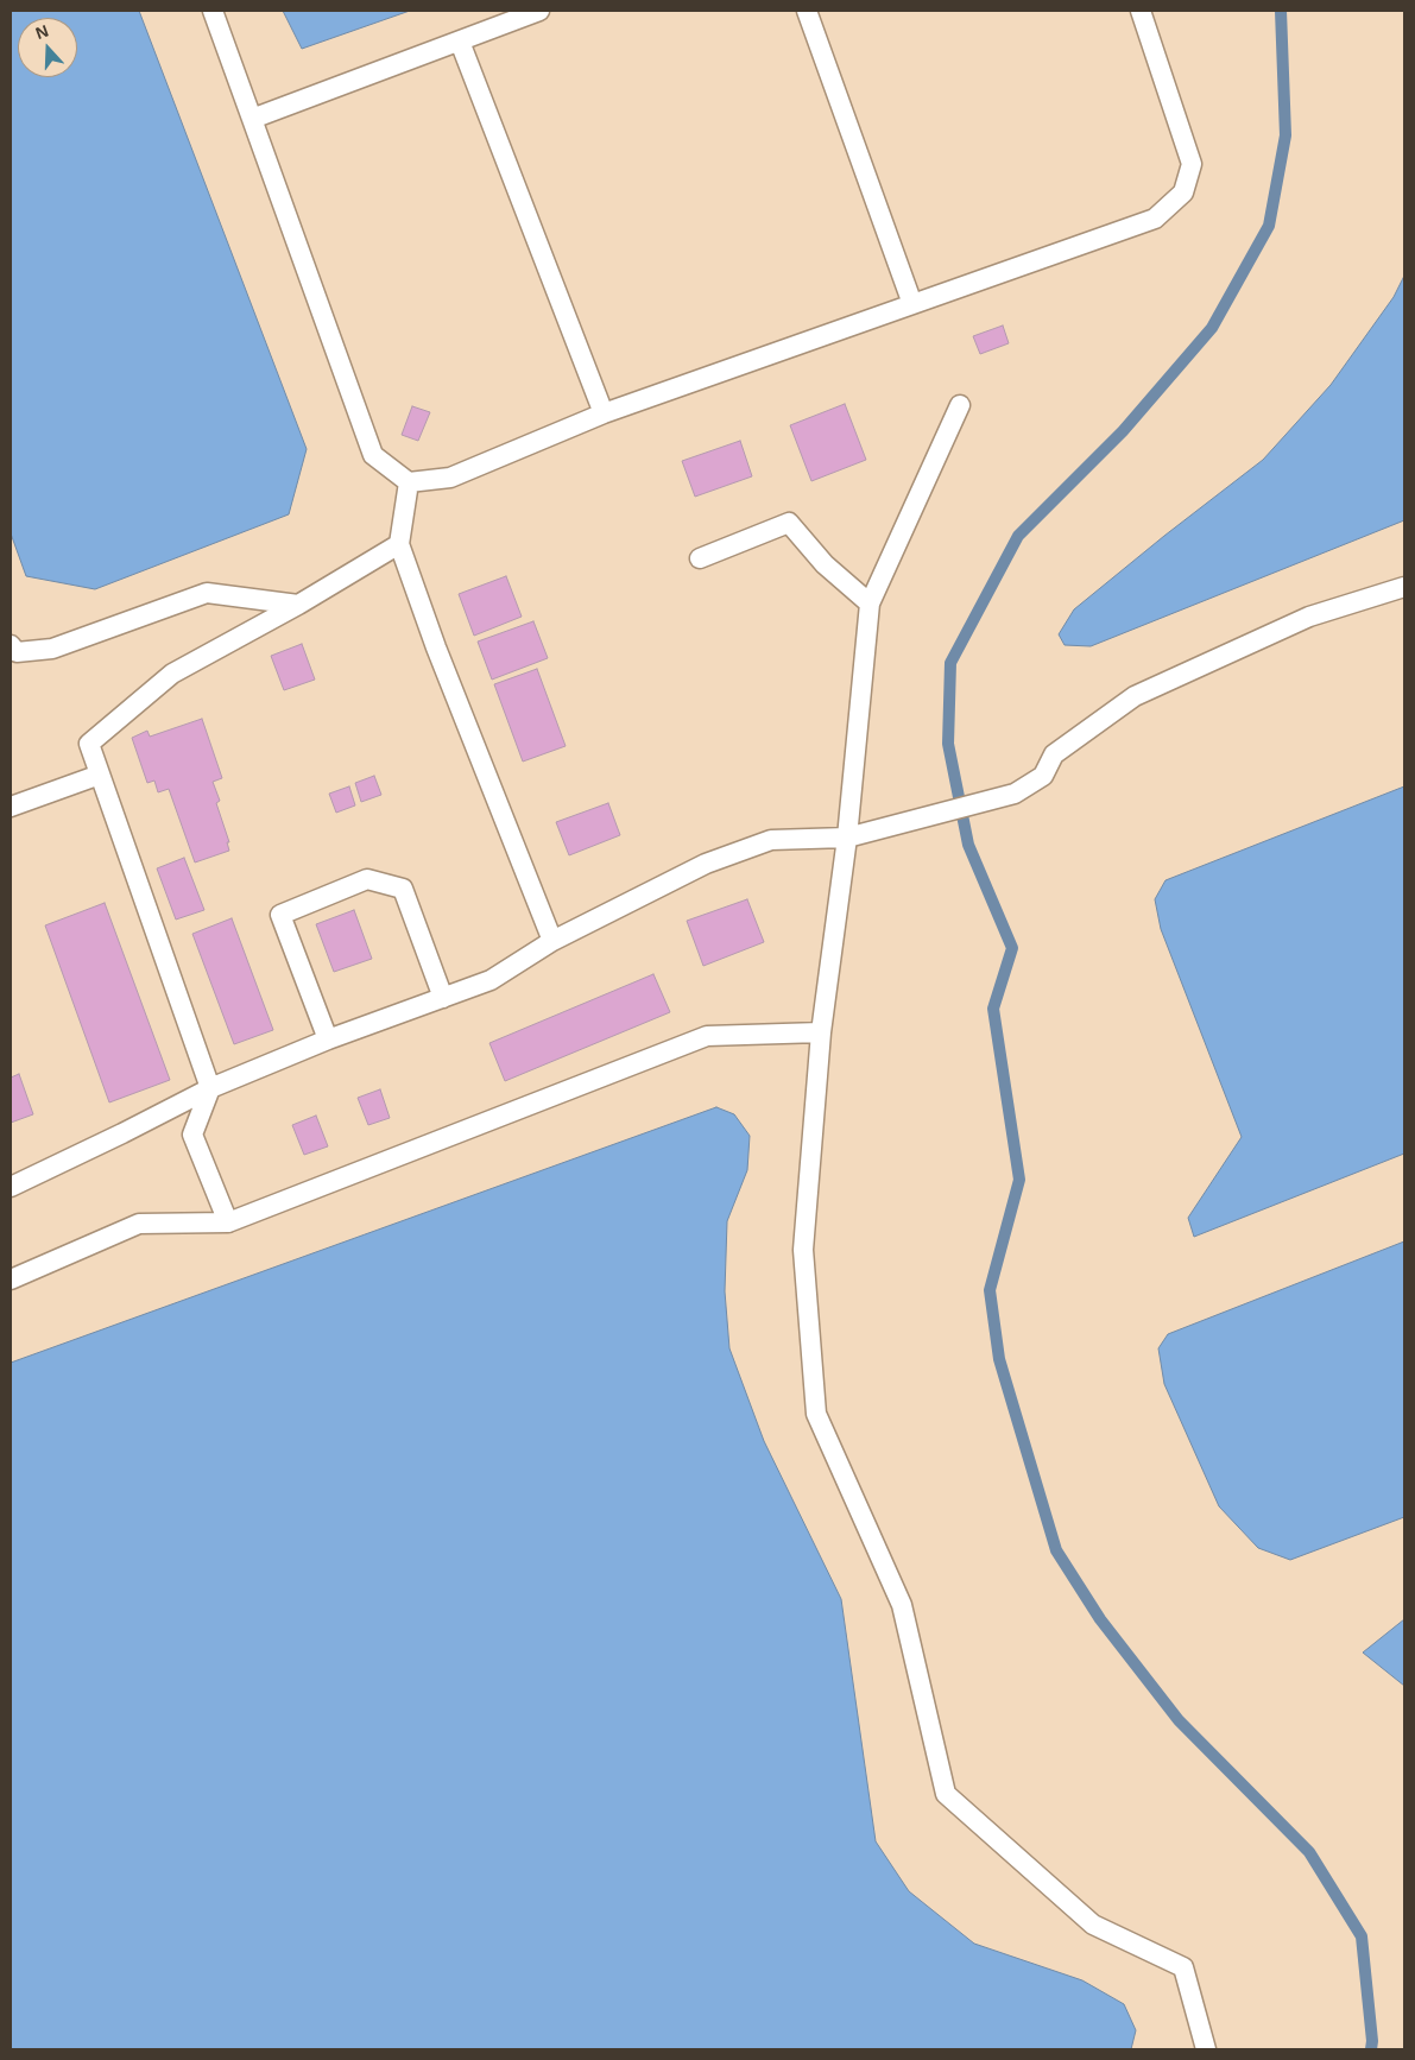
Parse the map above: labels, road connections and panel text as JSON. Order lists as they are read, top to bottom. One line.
{"north":"top"}
